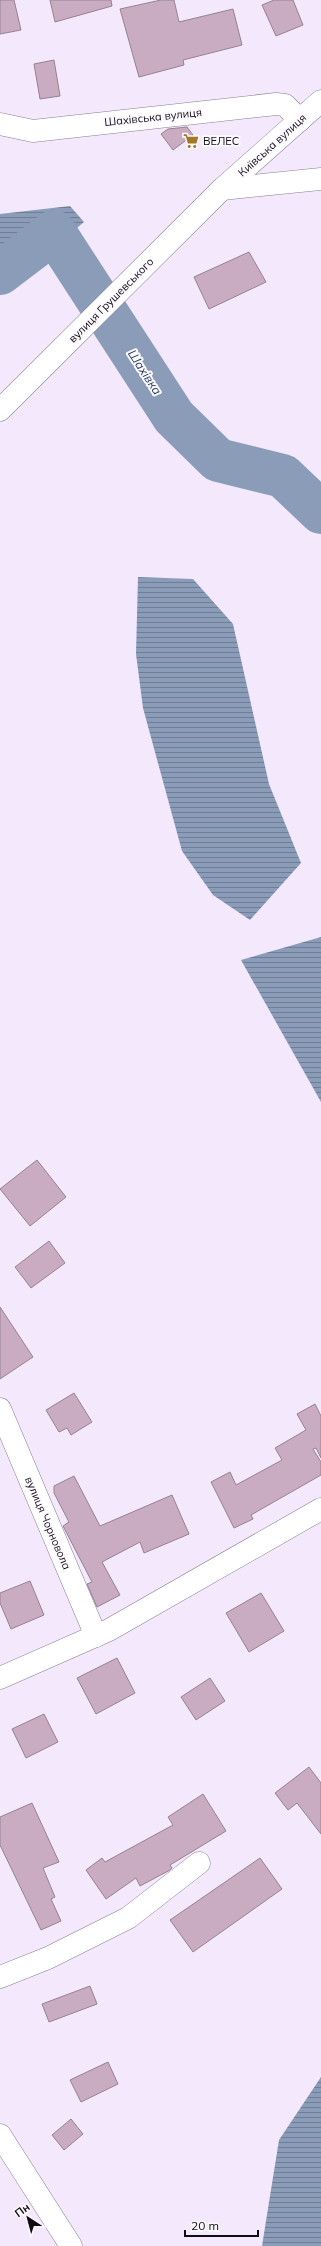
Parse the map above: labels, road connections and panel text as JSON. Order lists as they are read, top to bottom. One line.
{"streets":{"street":["Шахівська вулиця","Київська вулиця","вулиця Грушевського","вулиця Чорновола"]},"crossings":[["Шахівська вулиця","Київська вулиця"],["Київська вулиця","вулиця Грушевського"]],"water":["Шахівка"],"places":{"supermarket":["ВЕЛЕС"]},"scale_bar":"20 m","north":"top left"}
